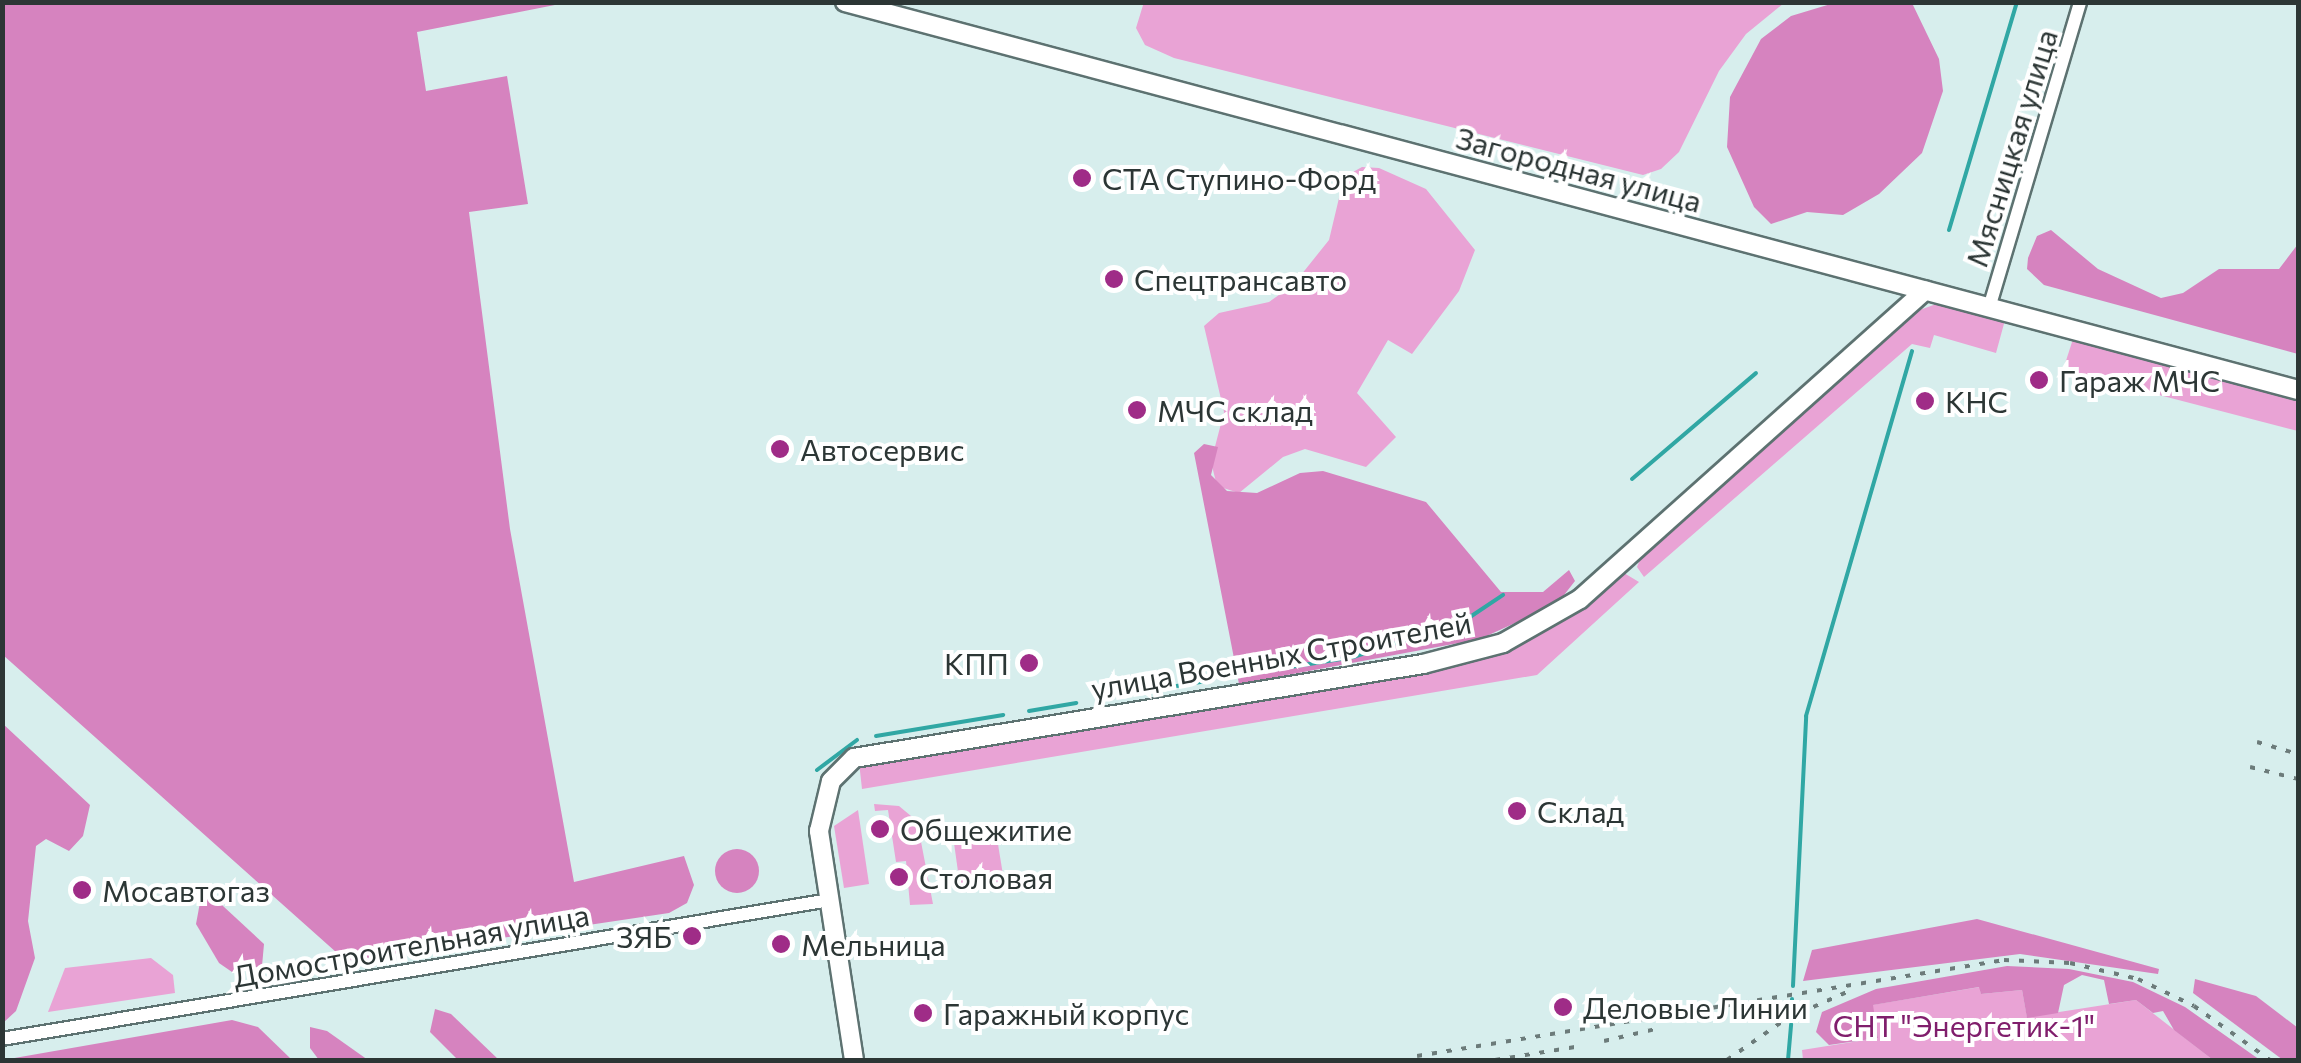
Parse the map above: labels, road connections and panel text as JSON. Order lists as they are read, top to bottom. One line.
{"streets":{"street":["Мясницкая улица","Загородная улица","улица Военных Строителей","Домостроительная улица"]},"crossings":[["Мясницкая улица","Загородная улица"],["Загородная улица","улица Военных Строителей"],["улица Военных Строителей","Домостроительная улица"]],"parks":["СНТ \"Энергетик-1\""],"places":["СТА Ступино-Форд","Спецтрансавто","Гараж МЧС","КНС","МЧС склад","Автосервис","КПП","Склад","Общежитие","Столовая","Мосавтогаз","ЗЯБ","Мельница","Деловые Линии","Гаражный корпус"]}
